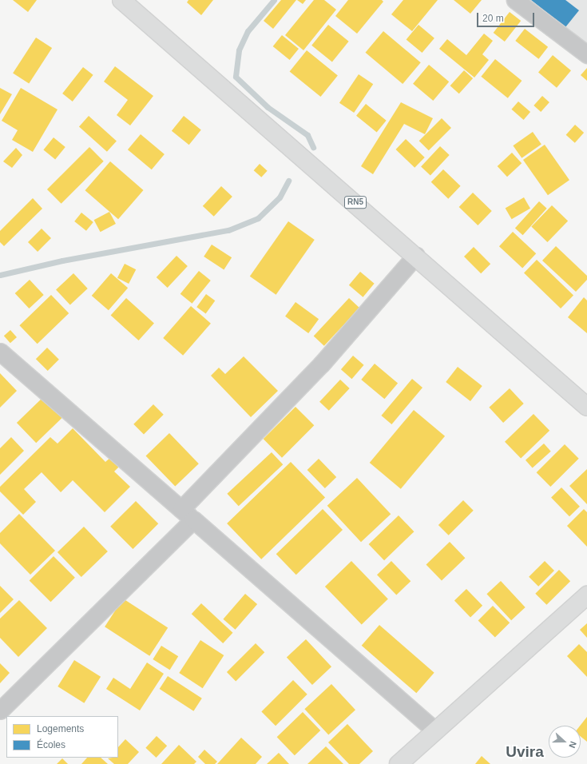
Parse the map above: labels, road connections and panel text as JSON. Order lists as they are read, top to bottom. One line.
{"streets":{"main road":["RN5"]},"districts":["Uvira"],"legend":["Logements","Écoles"],"scale_bar":"20 m","north":"right"}
